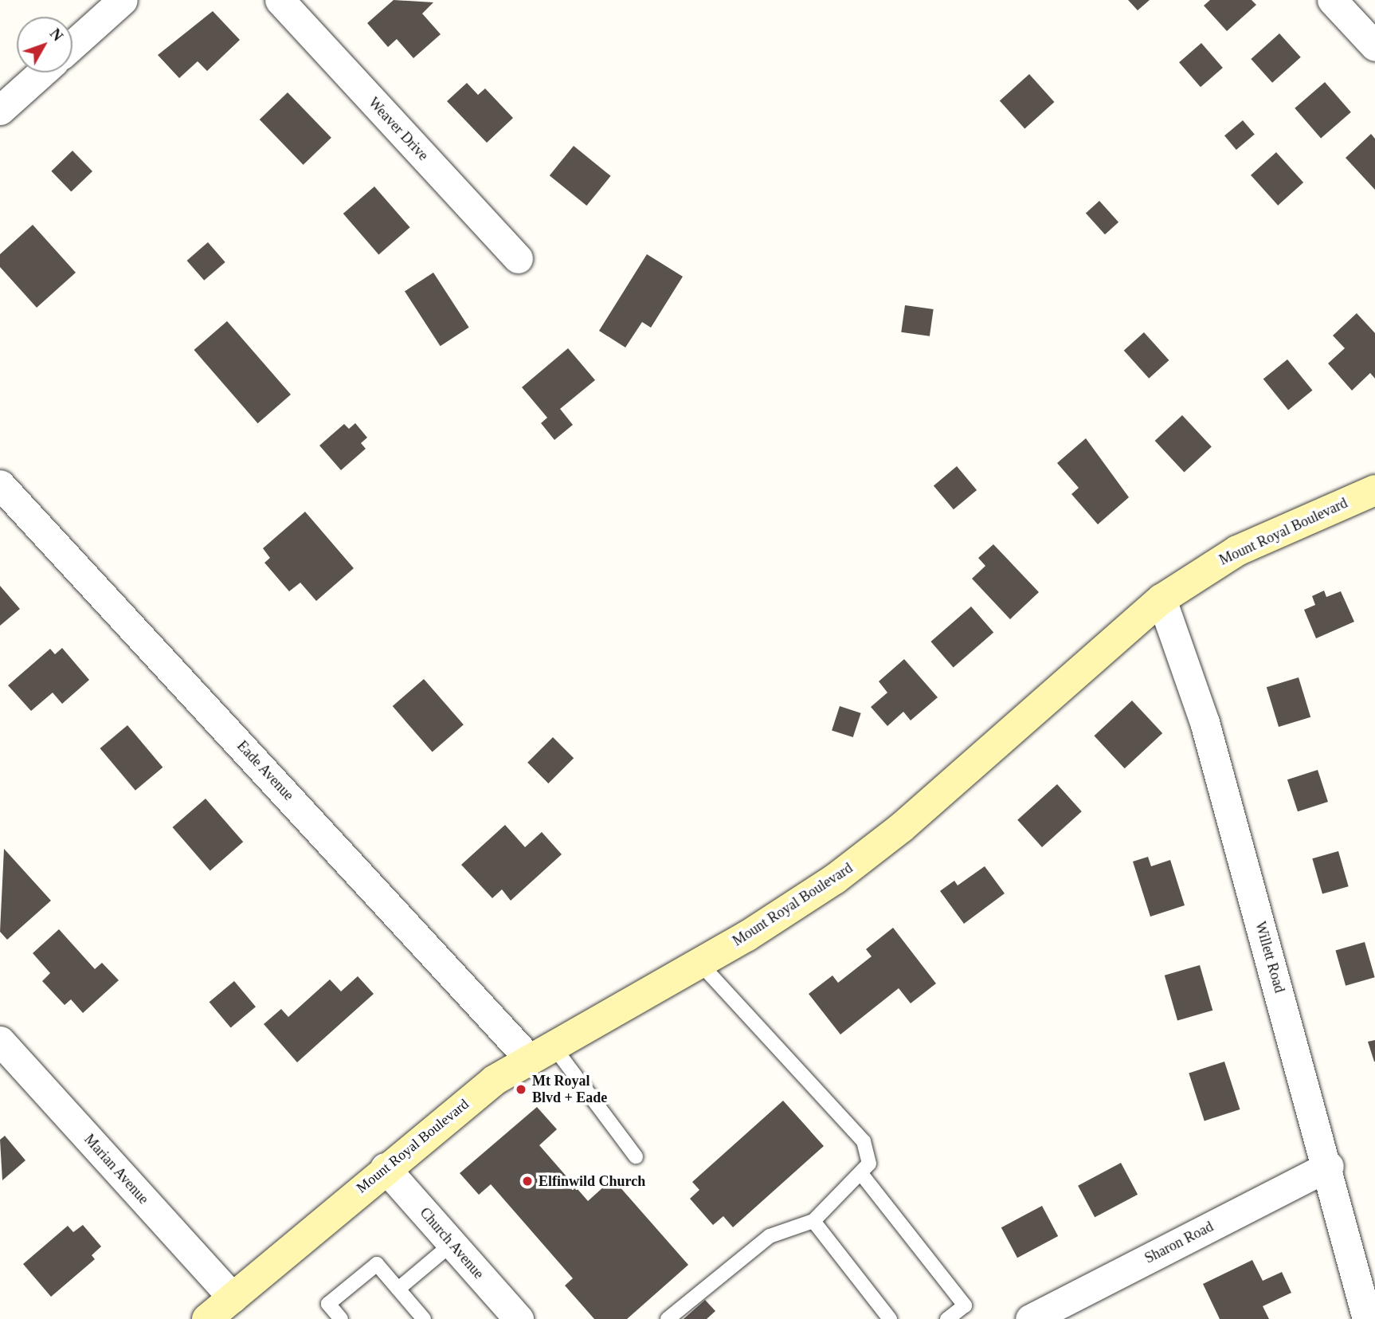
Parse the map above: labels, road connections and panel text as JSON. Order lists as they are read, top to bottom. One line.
{"streets":{"main road":["Mount Royal Boulevard"],"street":["Weaver Drive","Eade Avenue","Willett Road","Marian Avenue","Sharon Road","Church Avenue"]},"crossings":[["Mount Royal Boulevard","Eade Avenue"],["Mount Royal Boulevard","Willett Road"],["Mount Royal Boulevard","Marian Avenue"],["Mount Royal Boulevard","Church Avenue"],["Willett Road","Sharon Road"]],"places":["Mt Royal Blvd + Eade","Elfinwild Church"],"north":"top right"}
